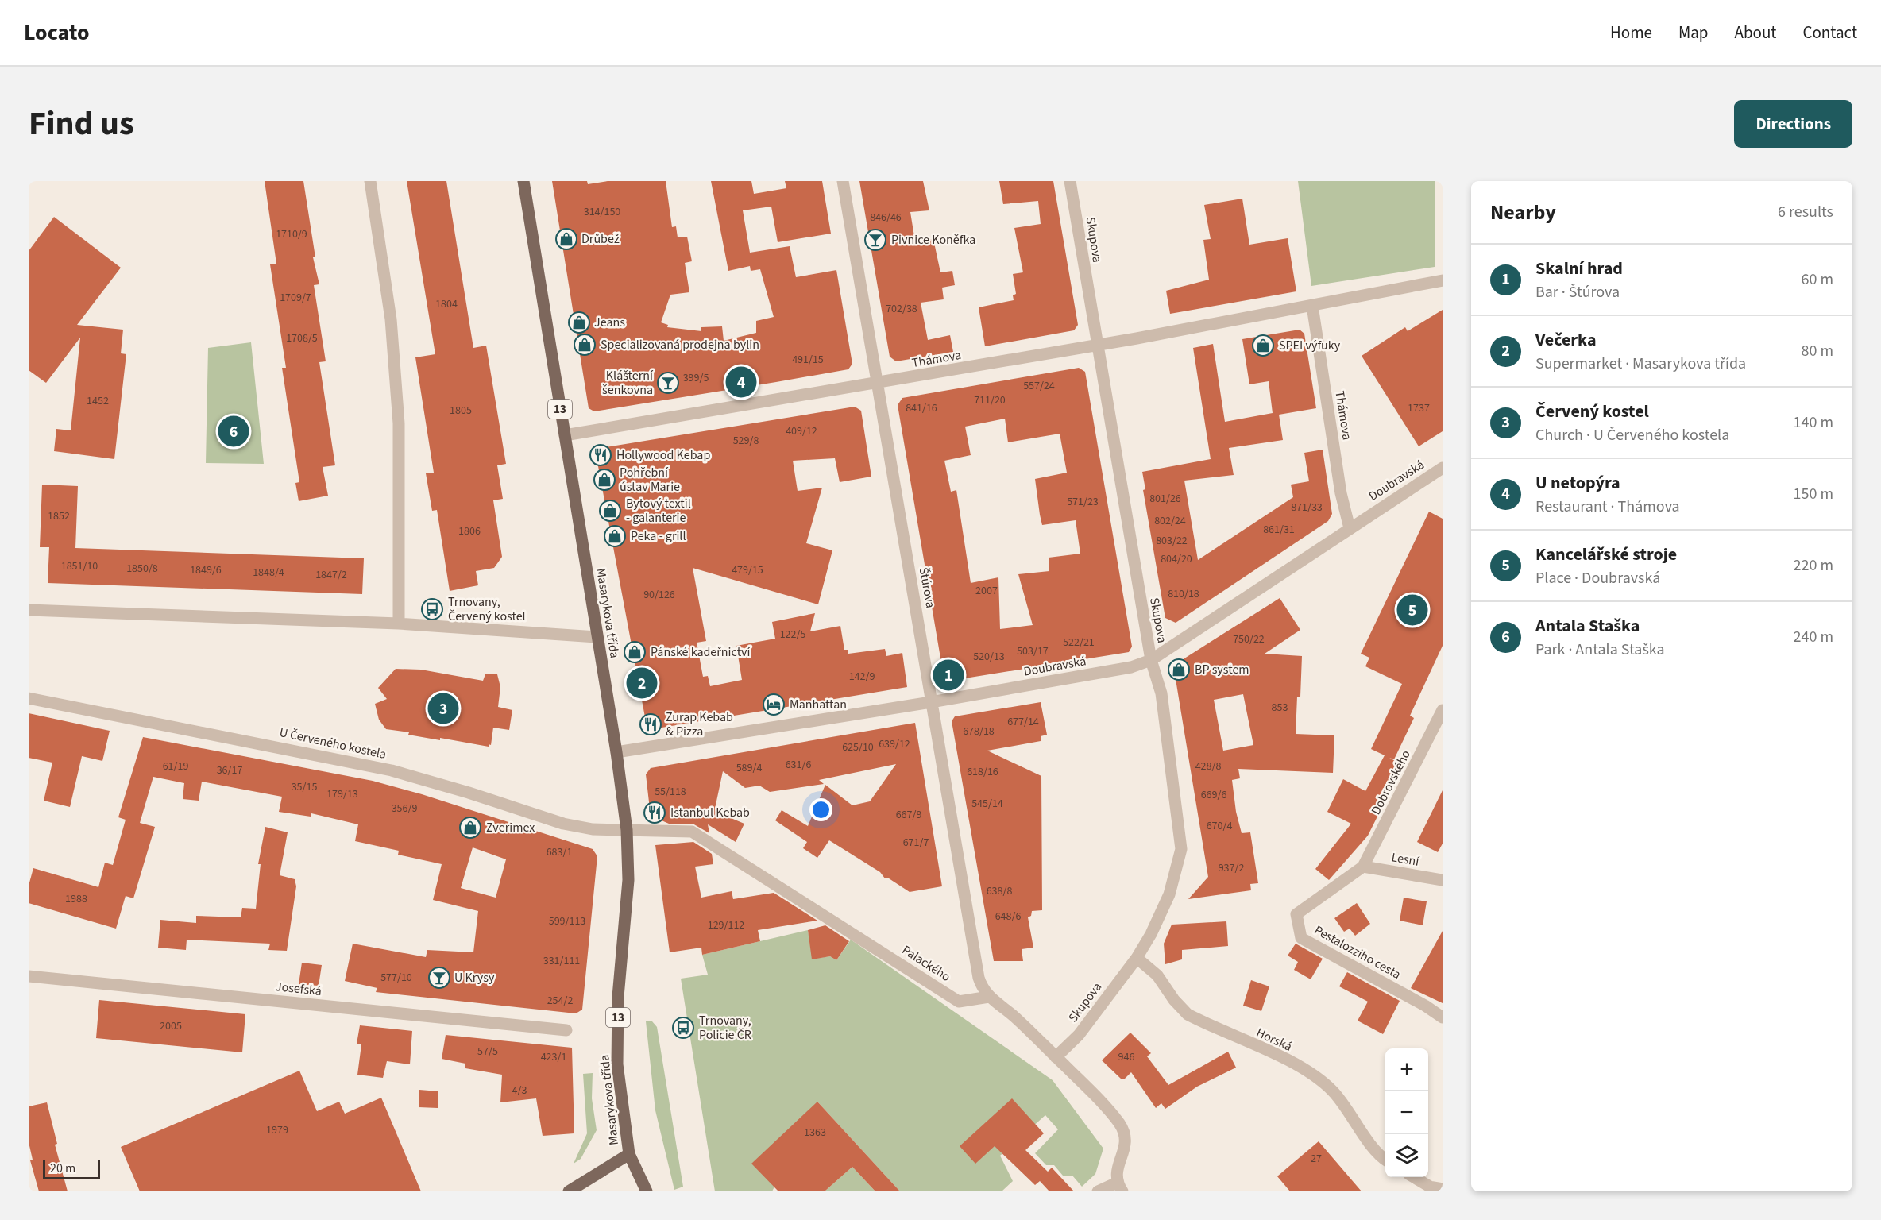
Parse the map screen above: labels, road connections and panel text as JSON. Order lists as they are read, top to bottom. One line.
{"streets":{"main road":["13","Masarykova třída"],"street":["Skupova","Thámova","Doubravská","Štúrova","U Červeného kostela","Dobrovského","Lesní","Pestalozziho cesta","Palackého","Josefská","Horská"]},"crossings":[["Skupova","Thámova"],["Skupova","Doubravská"],["Skupova","Horská"],["Thámova","Doubravská"],["Thámova","Štúrova"],["Thámova","Masarykova třída"],["Doubravská","Štúrova"],["Doubravská","Masarykova třída"],["Štúrova","Palackého"],["Masarykova třída","U Červeného kostela"],["Masarykova třída","Palackého"],["U Červeného kostela","Palackého"],["Dobrovského","Lesní"],["Dobrovského","Pestalozziho cesta"],["Lesní","Pestalozziho cesta"]],"places":{"shop":["Drůbež","Jeans","Specializovaná prodejna bylin","SPEI výfuky","Pohřební ústav Marie","Bytový textil - galanterie","Peka - grill","Pánské kadeřnictví","BP system","Zverimex"],"bar":["Pivnice Koněfka","Klášterní šenkovna","U Krysy"],"restaurant":["Hollywood Kebap","Zurap Kebab & Pizza","Istanbul Kebab"],"bus stop":["Trnovany, Červený kostel","Trnovany, Policie ČR"],"hotel":["Manhattan"]},"house_numbers":["314/150","846/46","1710/9","1709/7","1804","702/38","1708/5","491/15","399/5","557/24","711/20","1452","841/16","1737","1805","409/12","529/8","801/26","571/23","871/33","1852","802/24","861/31","1806","803/22","804/20","1851/10","1850/8","1849/6","479/15","1848/4","1847/2","2007","810/18","90/126","122/5","750/22","522/21","503/17","520/13","142/9","853","677/14","678/18","639/12","625/10","631/6","61/19","428/8","589/4","36/17","618/16","35/15","55/118","179/13","669/6","545/14","356/9","667/9","670/4","671/7","683/1","937/2","638/8","1988","648/6","599/113","129/112","331/111","577/10","254/2","2005","57/5","423/1","946","4/3","1979","1363","27"],"scale_bar":"20 m","page":{"header":"Locato","nav":["Home","Map","About","Contact"],"title":"Find us","buttons":"Directions","heading":["Nearby","6 results"],"list":[{"mark":"1","name":"Skalní hrad","note":"Bar · Štúrova","value":"60 m"},{"mark":"2","name":"Večerka","note":"Supermarket · Masarykova třída","value":"80 m"},{"mark":"3","name":"Červený kostel","note":"Church · U Červeného kostela","value":"140 m"},{"mark":"4","name":"U netopýra","note":"Restaurant · Thámova","value":"150 m"},{"mark":"5","name":"Kancelářské stroje","note":"Place · Doubravská","value":"220 m"},{"mark":"6","name":"Antala Staška","note":"Park · Antala Staška","value":"240 m"}],"pins":["4","6","5","1","2","3"],"map_buttons":["+","−"],"scale":"20 m"}}
